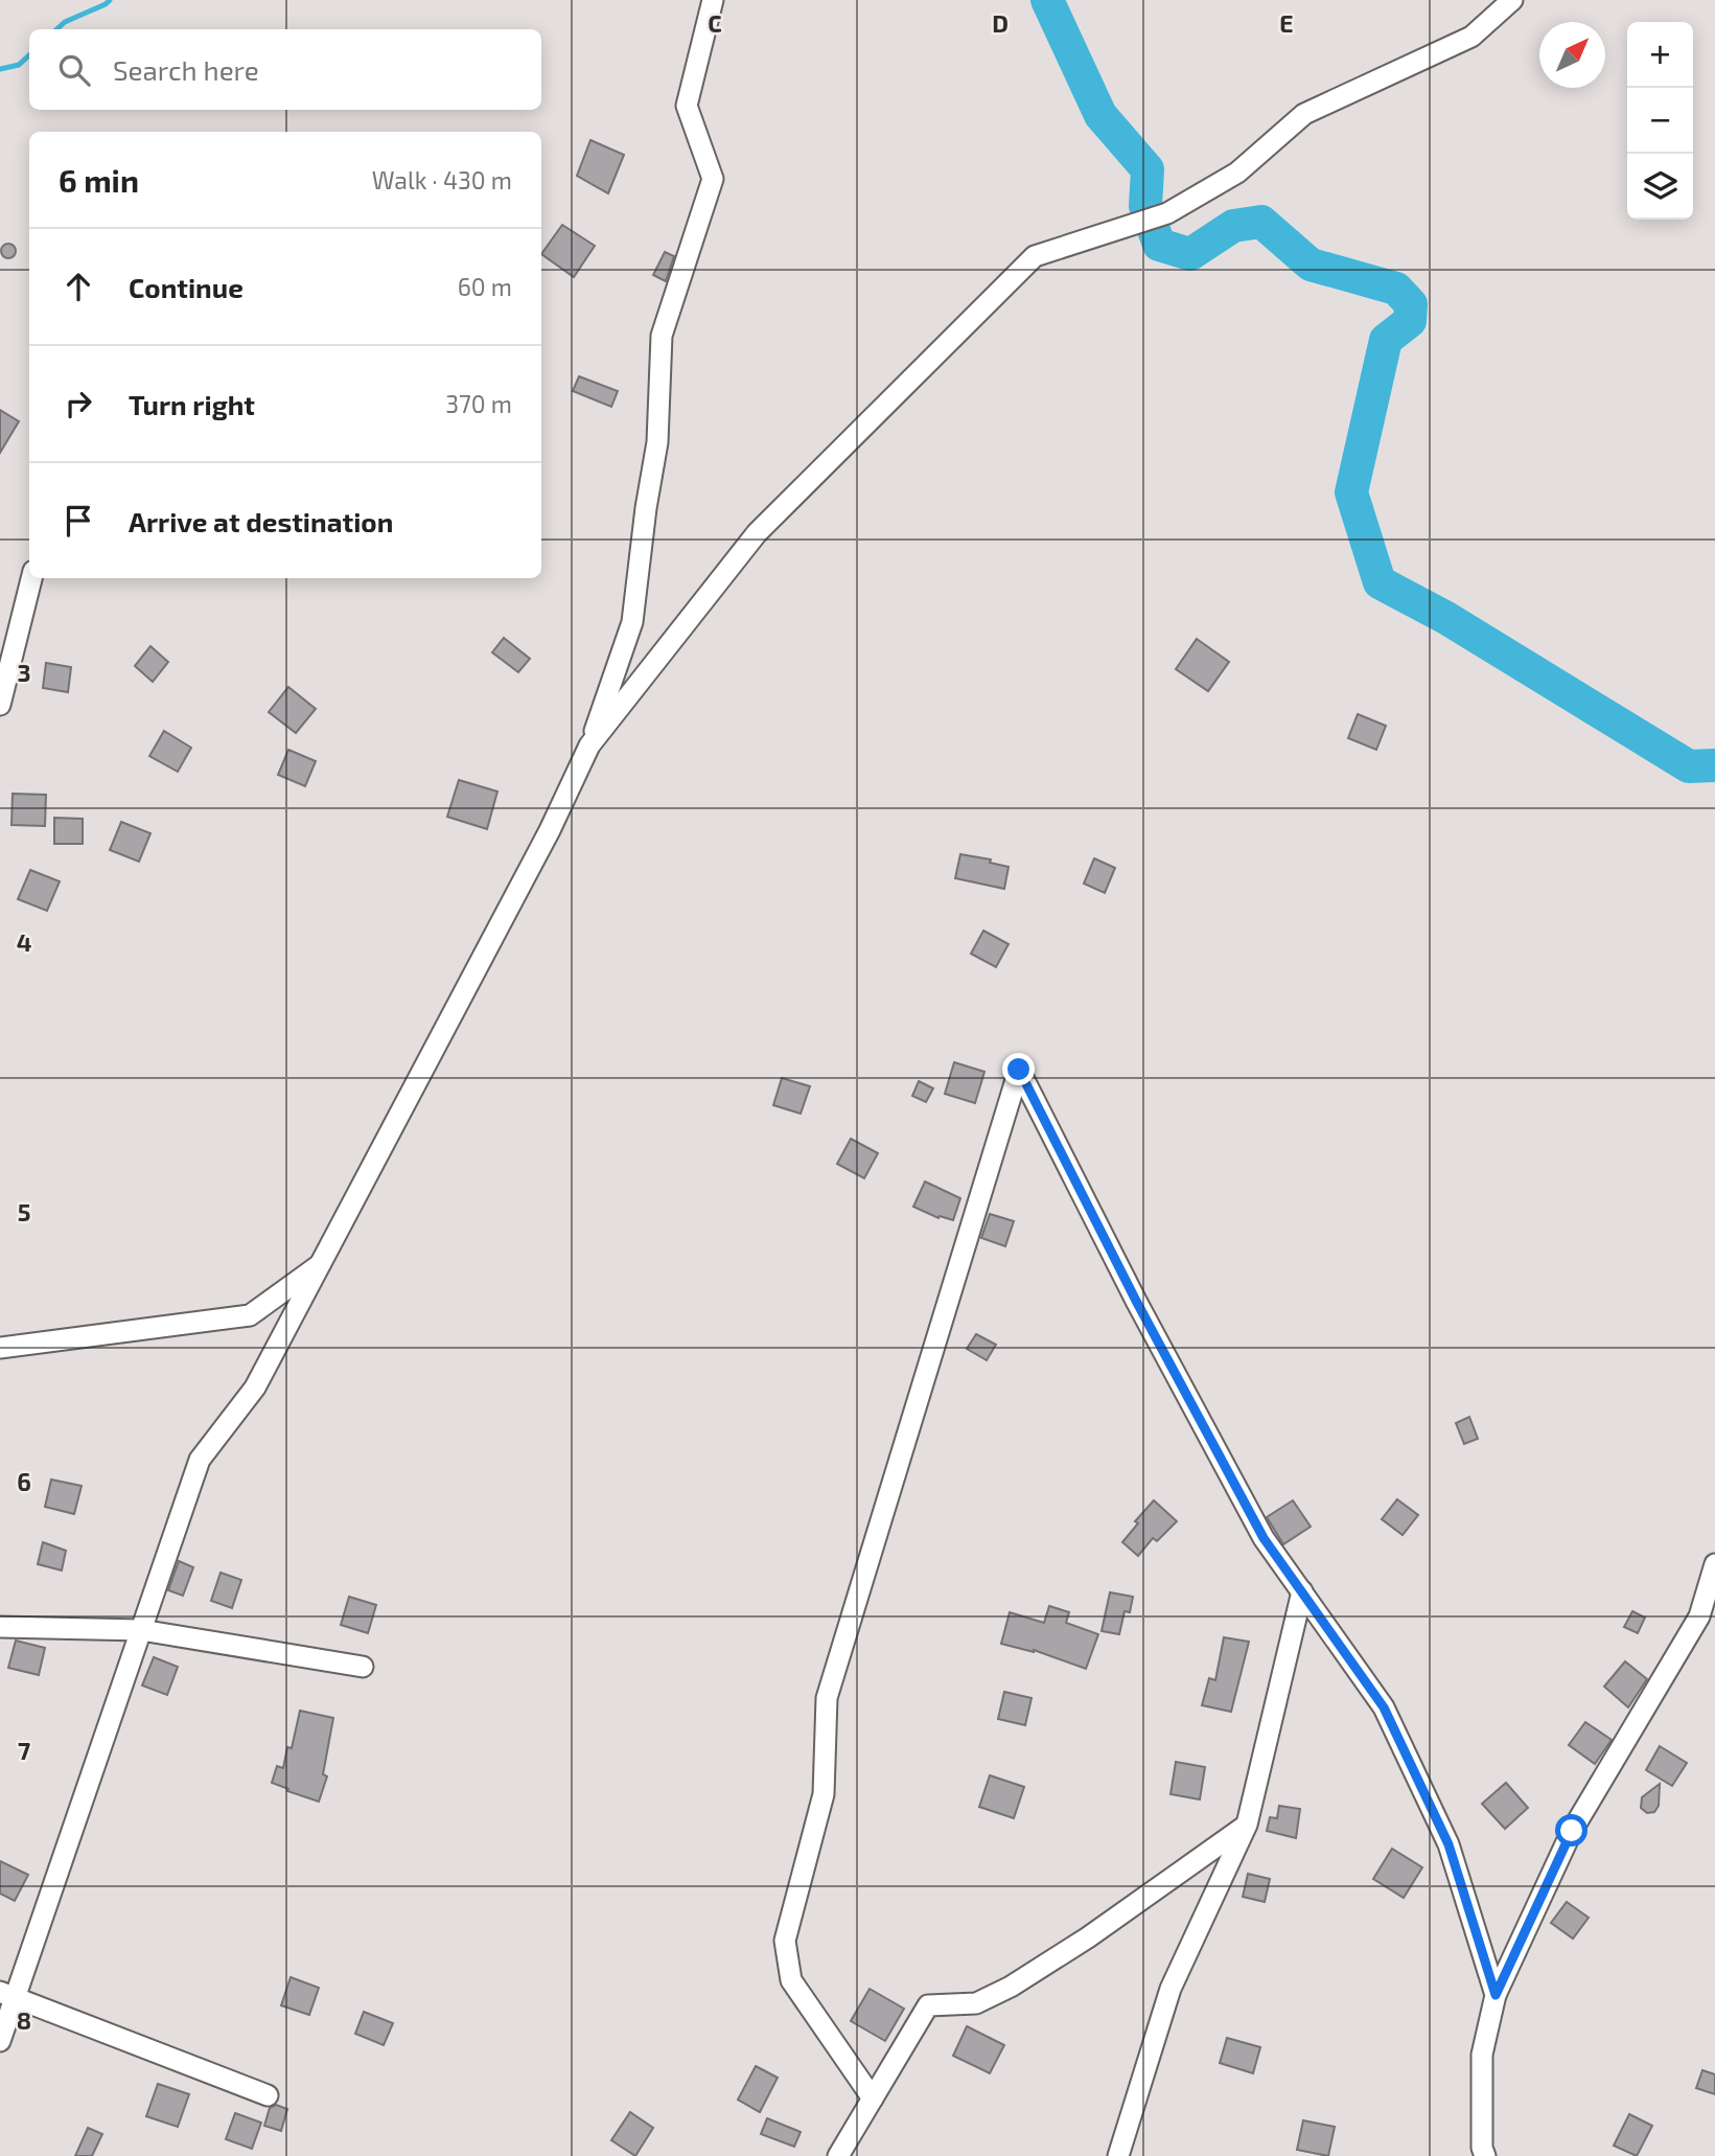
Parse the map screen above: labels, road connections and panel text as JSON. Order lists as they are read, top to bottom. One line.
{"north":"top right","page":{"map_buttons":["+","−"],"search":"Search here","heading":["6 min","Walk · 430 m"],"list":[["Continue","60 m"],["Turn right","370 m"],"Arrive at destination"]},"grid":{"columns":["C","D","E"],"rows":["3","4","5","6","7","8"]}}
